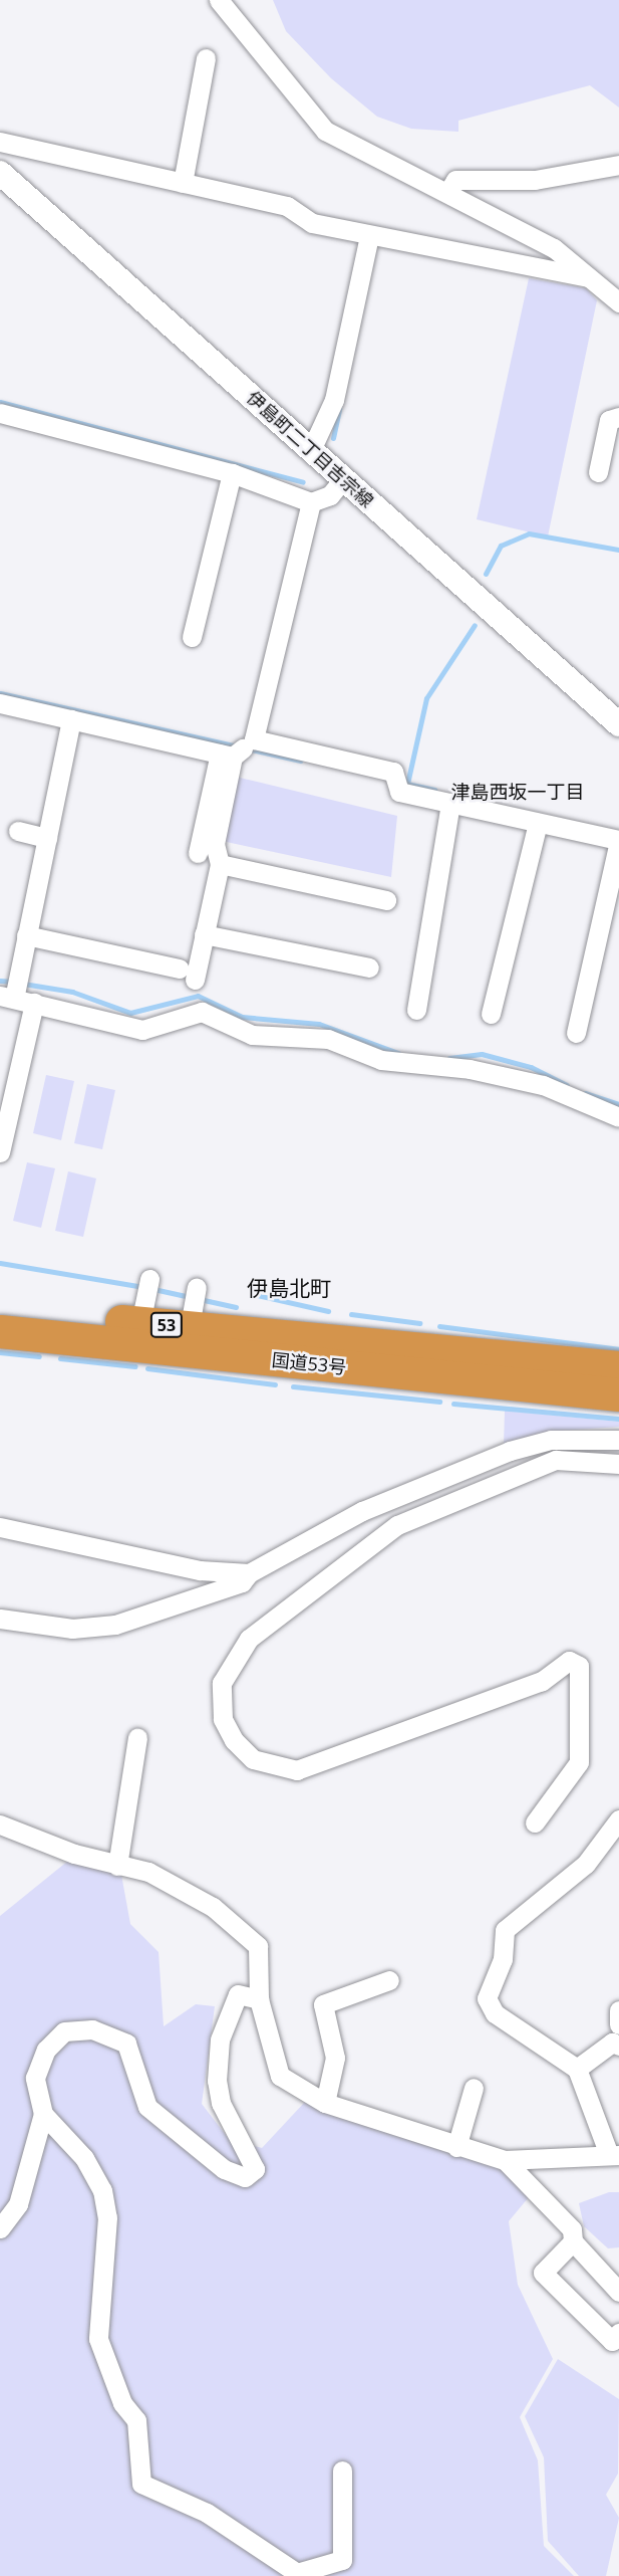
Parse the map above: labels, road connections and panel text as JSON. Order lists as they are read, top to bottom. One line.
{"streets":{"highway":["53","国道53号"],"street":["伊島町二丁目吉宗線"]},"districts":["津島西坂一丁目","伊島北町"]}
